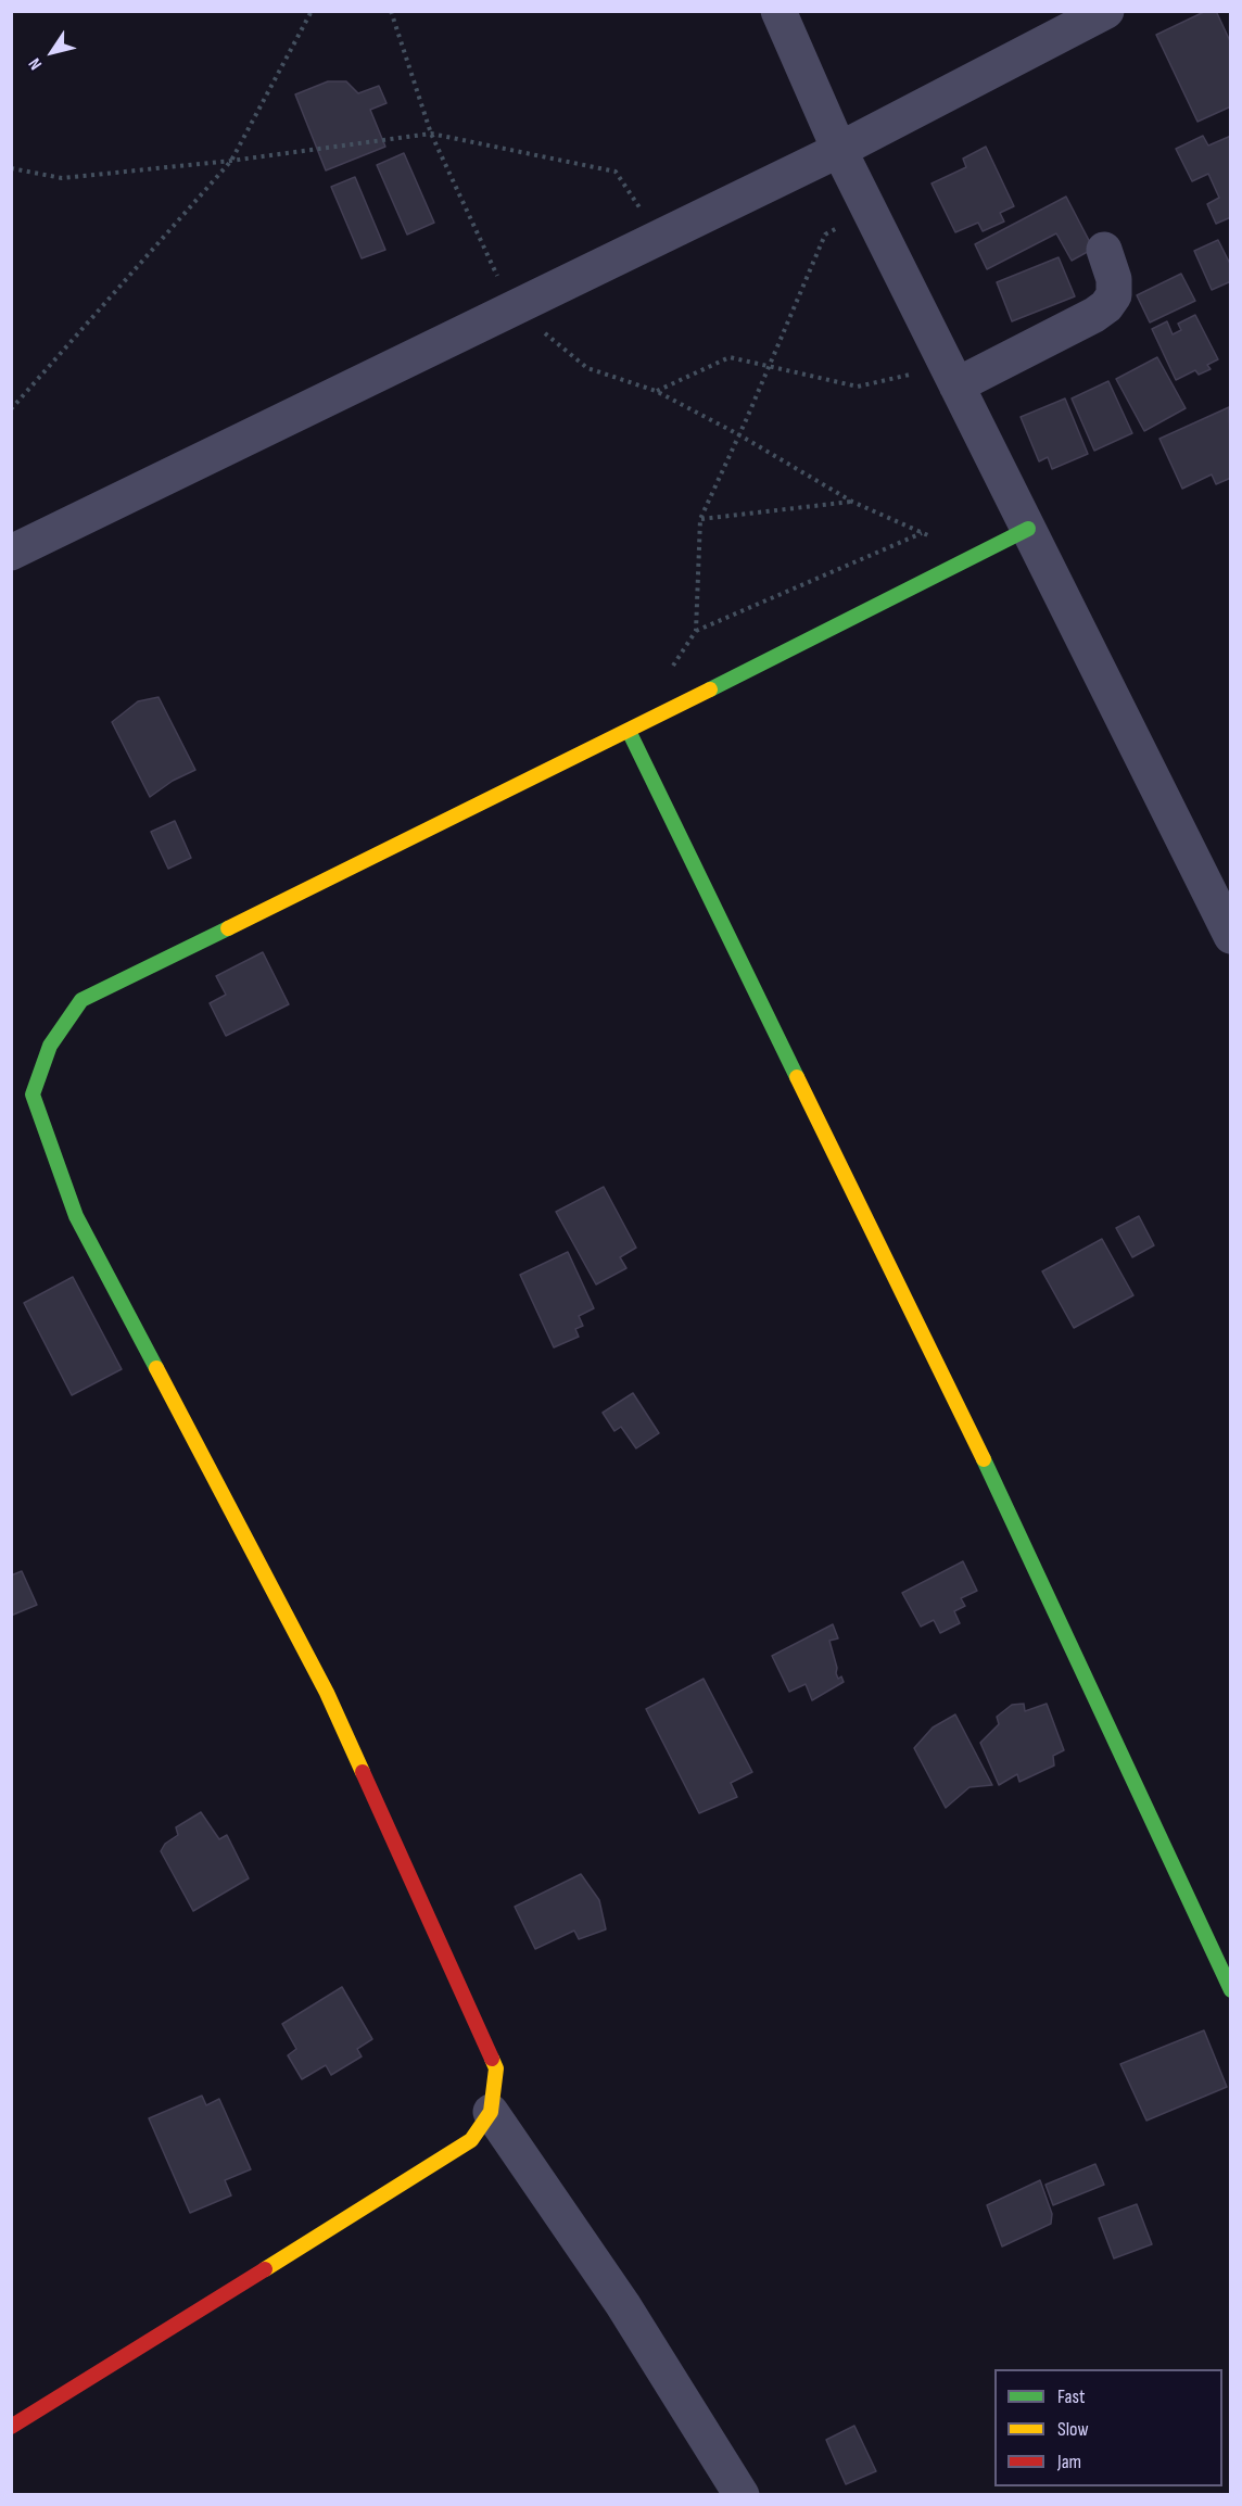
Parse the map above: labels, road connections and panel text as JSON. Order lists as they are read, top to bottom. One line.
{"legend":["Fast","Slow","Jam"],"north":"bottom left"}
